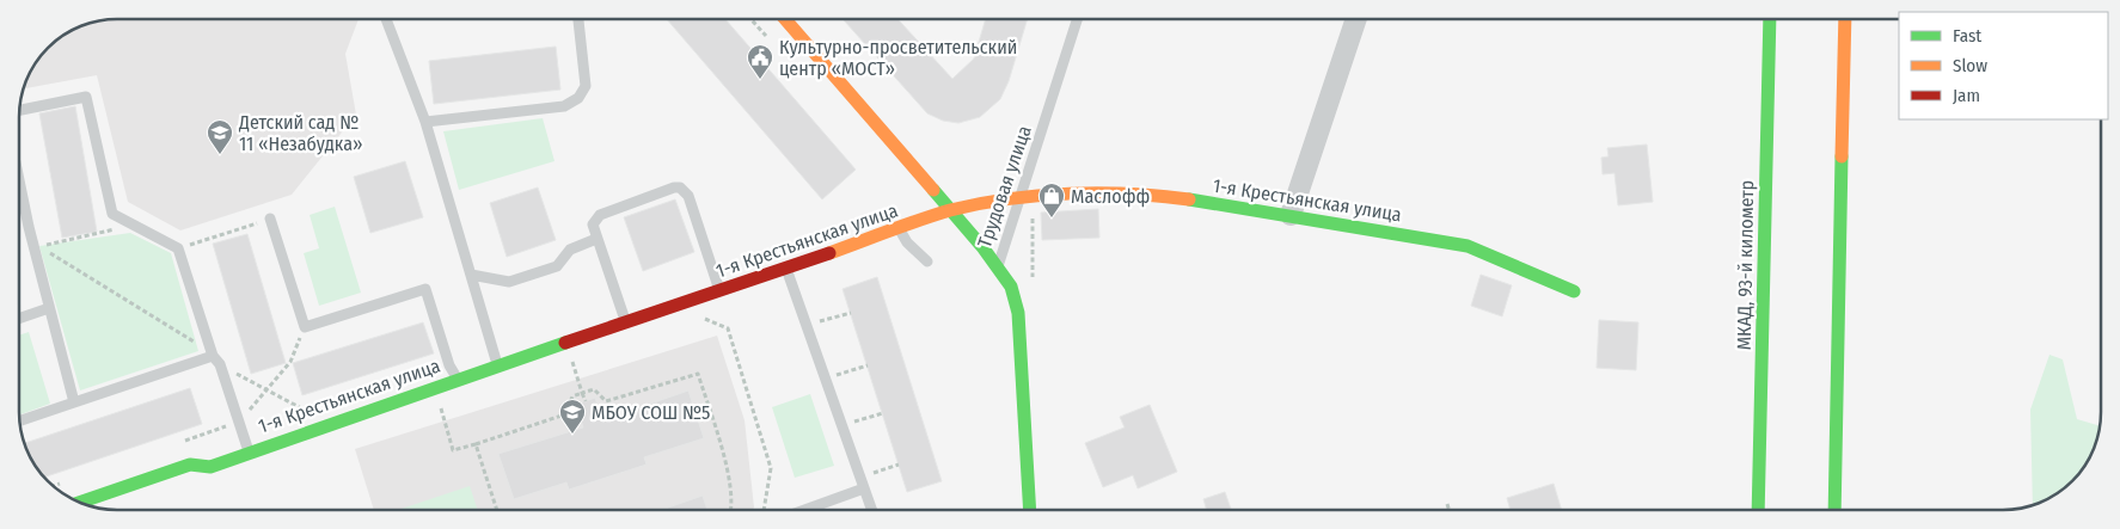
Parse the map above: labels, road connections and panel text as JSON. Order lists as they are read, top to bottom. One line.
{"streets":{"main road":["Трудовая улица","1-я Крестьянская улица","МКАД, 93-й километр"]},"crossings":[["Трудовая улица","1-я Крестьянская улица"]],"places":{"public building":["Культурно-просветительский центр «МОСТ»"],"school or university":["Детский сад № 11 «Незабудка»","МБОУ СОШ №5"],"shop":["Маслофф"]},"legend":["Fast","Slow","Jam"]}
